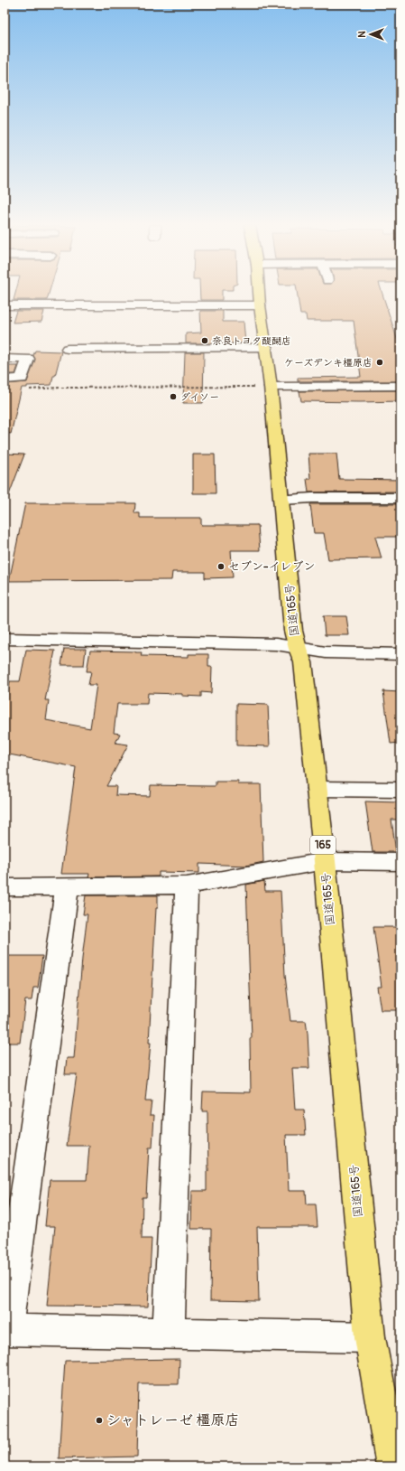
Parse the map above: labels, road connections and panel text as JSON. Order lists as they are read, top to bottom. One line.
{"streets":{"highway":["国道165号","165"]},"places":["奈良トヨタ醍醐店","ケーズデンキ橿原店","ダイソー","セブン-イレブン","シャトレーゼ 橿原店"],"north":"left"}
